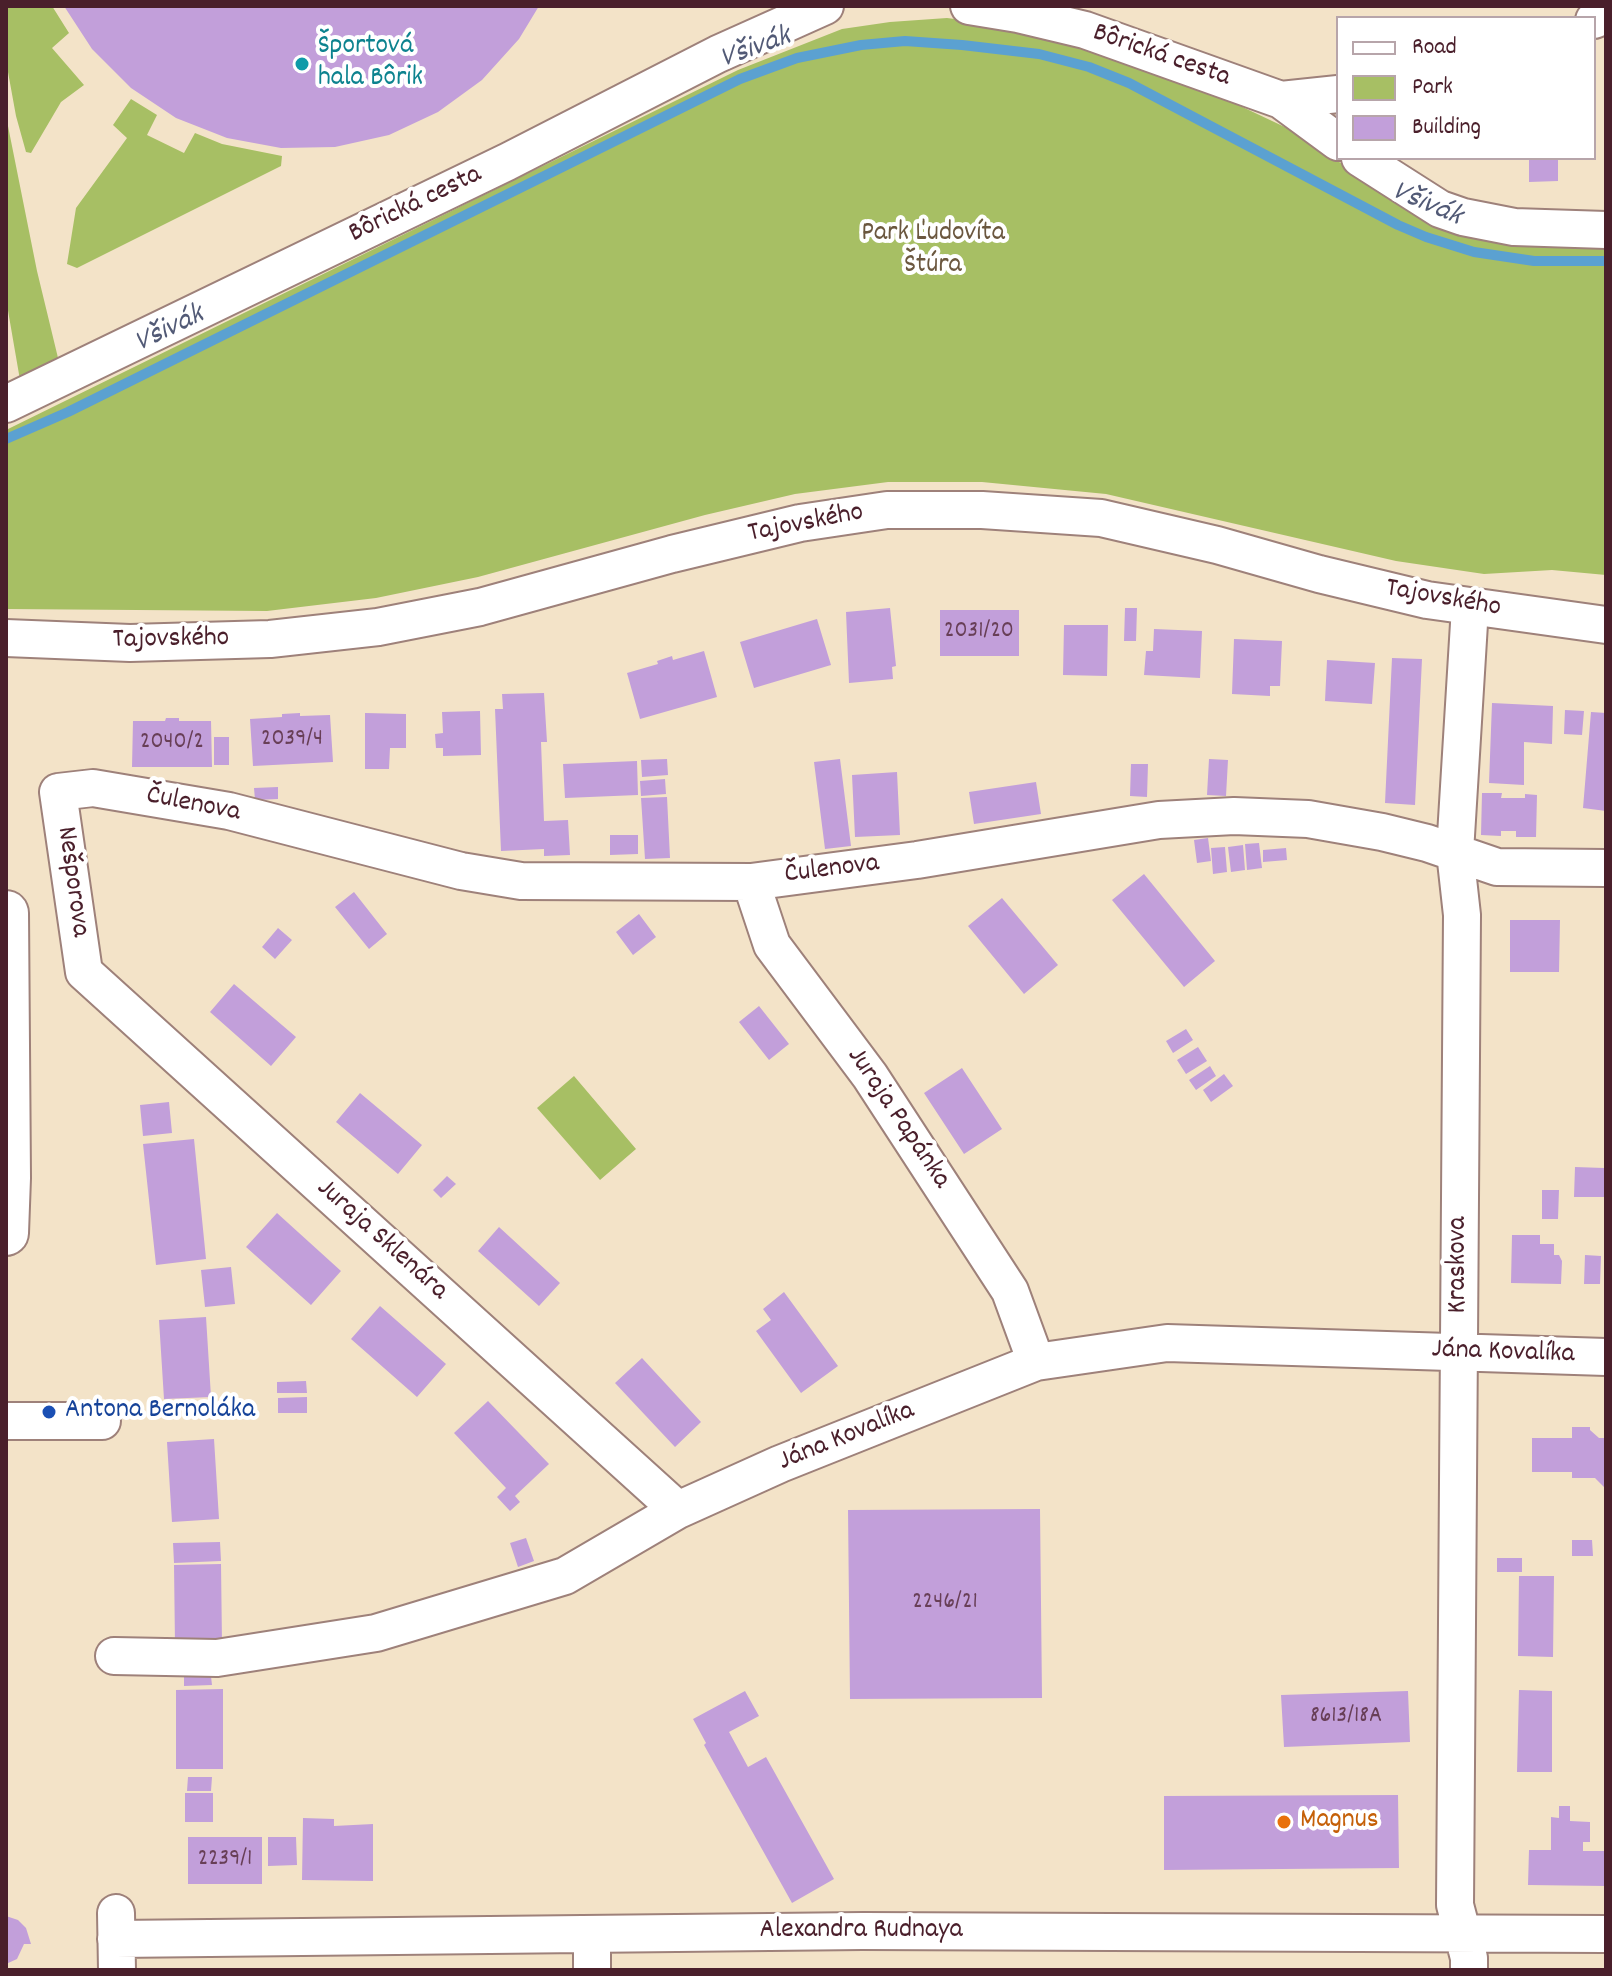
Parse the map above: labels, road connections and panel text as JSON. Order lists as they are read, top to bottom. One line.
{"streets":{"street":["Bôrická cesta","Tajovského","Čulenova","Nešporova","Juraja Papánka","Juraja Sklenára","Kraskova","Jána Kovalíka","Alexandra Rudnaya"]},"crossings":[["Tajovského","Kraskova"],["Čulenova","Nešporova"],["Čulenova","Juraja Papánka"],["Čulenova","Kraskova"],["Nešporova","Juraja Sklenára"],["Juraja Papánka","Jána Kovalíka"],["Juraja Sklenára","Jána Kovalíka"],["Kraskova","Jána Kovalíka"],["Kraskova","Alexandra Rudnaya"]],"water":["Všivák"],"parks":["Park Ľudovíta Štúra"],"places":["Športová hala Bôrik","Antona Bernoláka","Magnus"],"house_numbers":["2031/20","2039/4","2040/2","2246/21","8613/18A","2239/1"],"legend":["Road","Park","Building"]}
